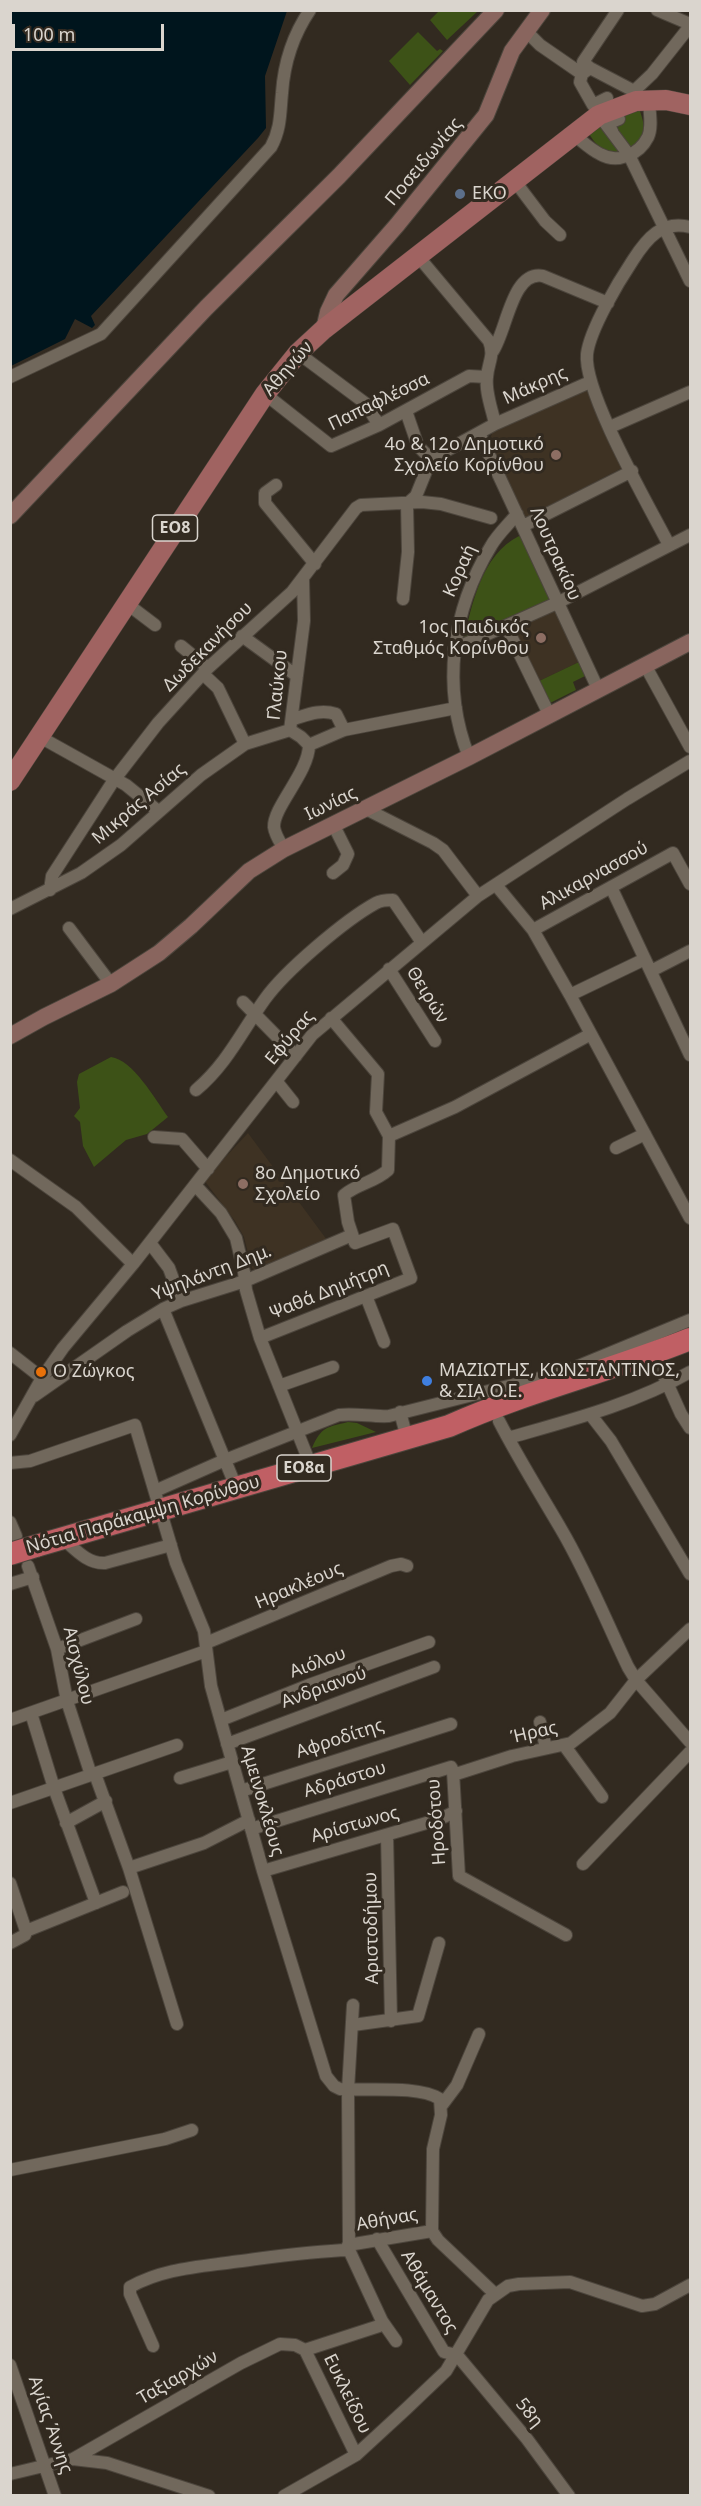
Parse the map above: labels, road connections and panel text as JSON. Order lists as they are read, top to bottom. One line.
{"streets":{"highway":["ΕΟ8α","Νότια Παράκαμψη Κορίνθου"],"main road":["Αθηνών","ΕΟ8"],"street":["Ποσειδωνίας","Μάκρης","Παπαφλέσσα","Λουτρακίου","Κοραή","Δωδεκανήσου","Γλαύκου","Μικράς Ασίας","Ιωνίας","Αλικαρνασσού","Θειρών","Εφύρας","Υψηλάντη Δημ.","Ψαθά Δημήτρη","Ηρακλέους","Αιόλου","Αισχύλου","Ανδριανού","Ήρας","Αφροδίτης","Αδράστου","Αμεινοκλέους","Ηροδότου","Αρίστωνος","Αριστοδήμου","Αθήνας","Αθάμαντος","Ταξιαρχών","Ευκλείδου","58η","Αγίας Άννης"]},"crossings":[["Ποσειδωνίας","Αθηνών"],["Αθηνών","Παπαφλέσσα"],["Μάκρης","Λουτρακίου"],["Λουτρακίου","Κοραή"],["Λουτρακίου","Ιωνίας"],["Κοραή","Ιωνίας"],["Δωδεκανήσου","Γλαύκου"],["Δωδεκανήσου","Μικράς Ασίας"],["Γλαύκου","Μικράς Ασίας"],["Θειρών","Εφύρας"],["Εφύρας","Υψηλάντη Δημ."],["Υψηλάντη Δημ.","Ψαθά Δημήτρη"],["Νότια Παράκαμψη Κορίνθου","Αισχύλου"],["Νότια Παράκαμψη Κορίνθου","Αμεινοκλέους"],["Ηρακλέους","Αισχύλου"],["Ηρακλέους","Αμεινοκλέους"],["Αιόλου","Αμεινοκλέους"],["Αισχύλου","Αδράστου"],["Ανδριανού","Αμεινοκλέους"],["Ήρας","Αδράστου"],["Ήρας","Ηροδότου"],["Αφροδίτης","Αμεινοκλέους"],["Αδράστου","Αμεινοκλέους"],["Αδράστου","Ηροδότου"],["Αμεινοκλέους","Αρίστωνος"],["Ηροδότου","Αρίστωνος"],["Αρίστωνος","Αριστοδήμου"],["Αθήνας","Αθάμαντος"],["Αθάμαντος","58η"],["Ταξιαρχών","Ευκλείδου"]],"places":["EKO","4ο & 12ο Δημοτικό Σχολείο Κορίνθου","1ος Παιδικός Σταθμός Κορίνθου","8ο Δημοτικό Σχολείο","Ο Ζώγκος","ΜΑΖΙΩΤΗΣ, ΚΩΝΣΤΑΝΤΙΝΟΣ, & ΣΙΑ Ο.Ε."],"scale_bar":"100 m"}
